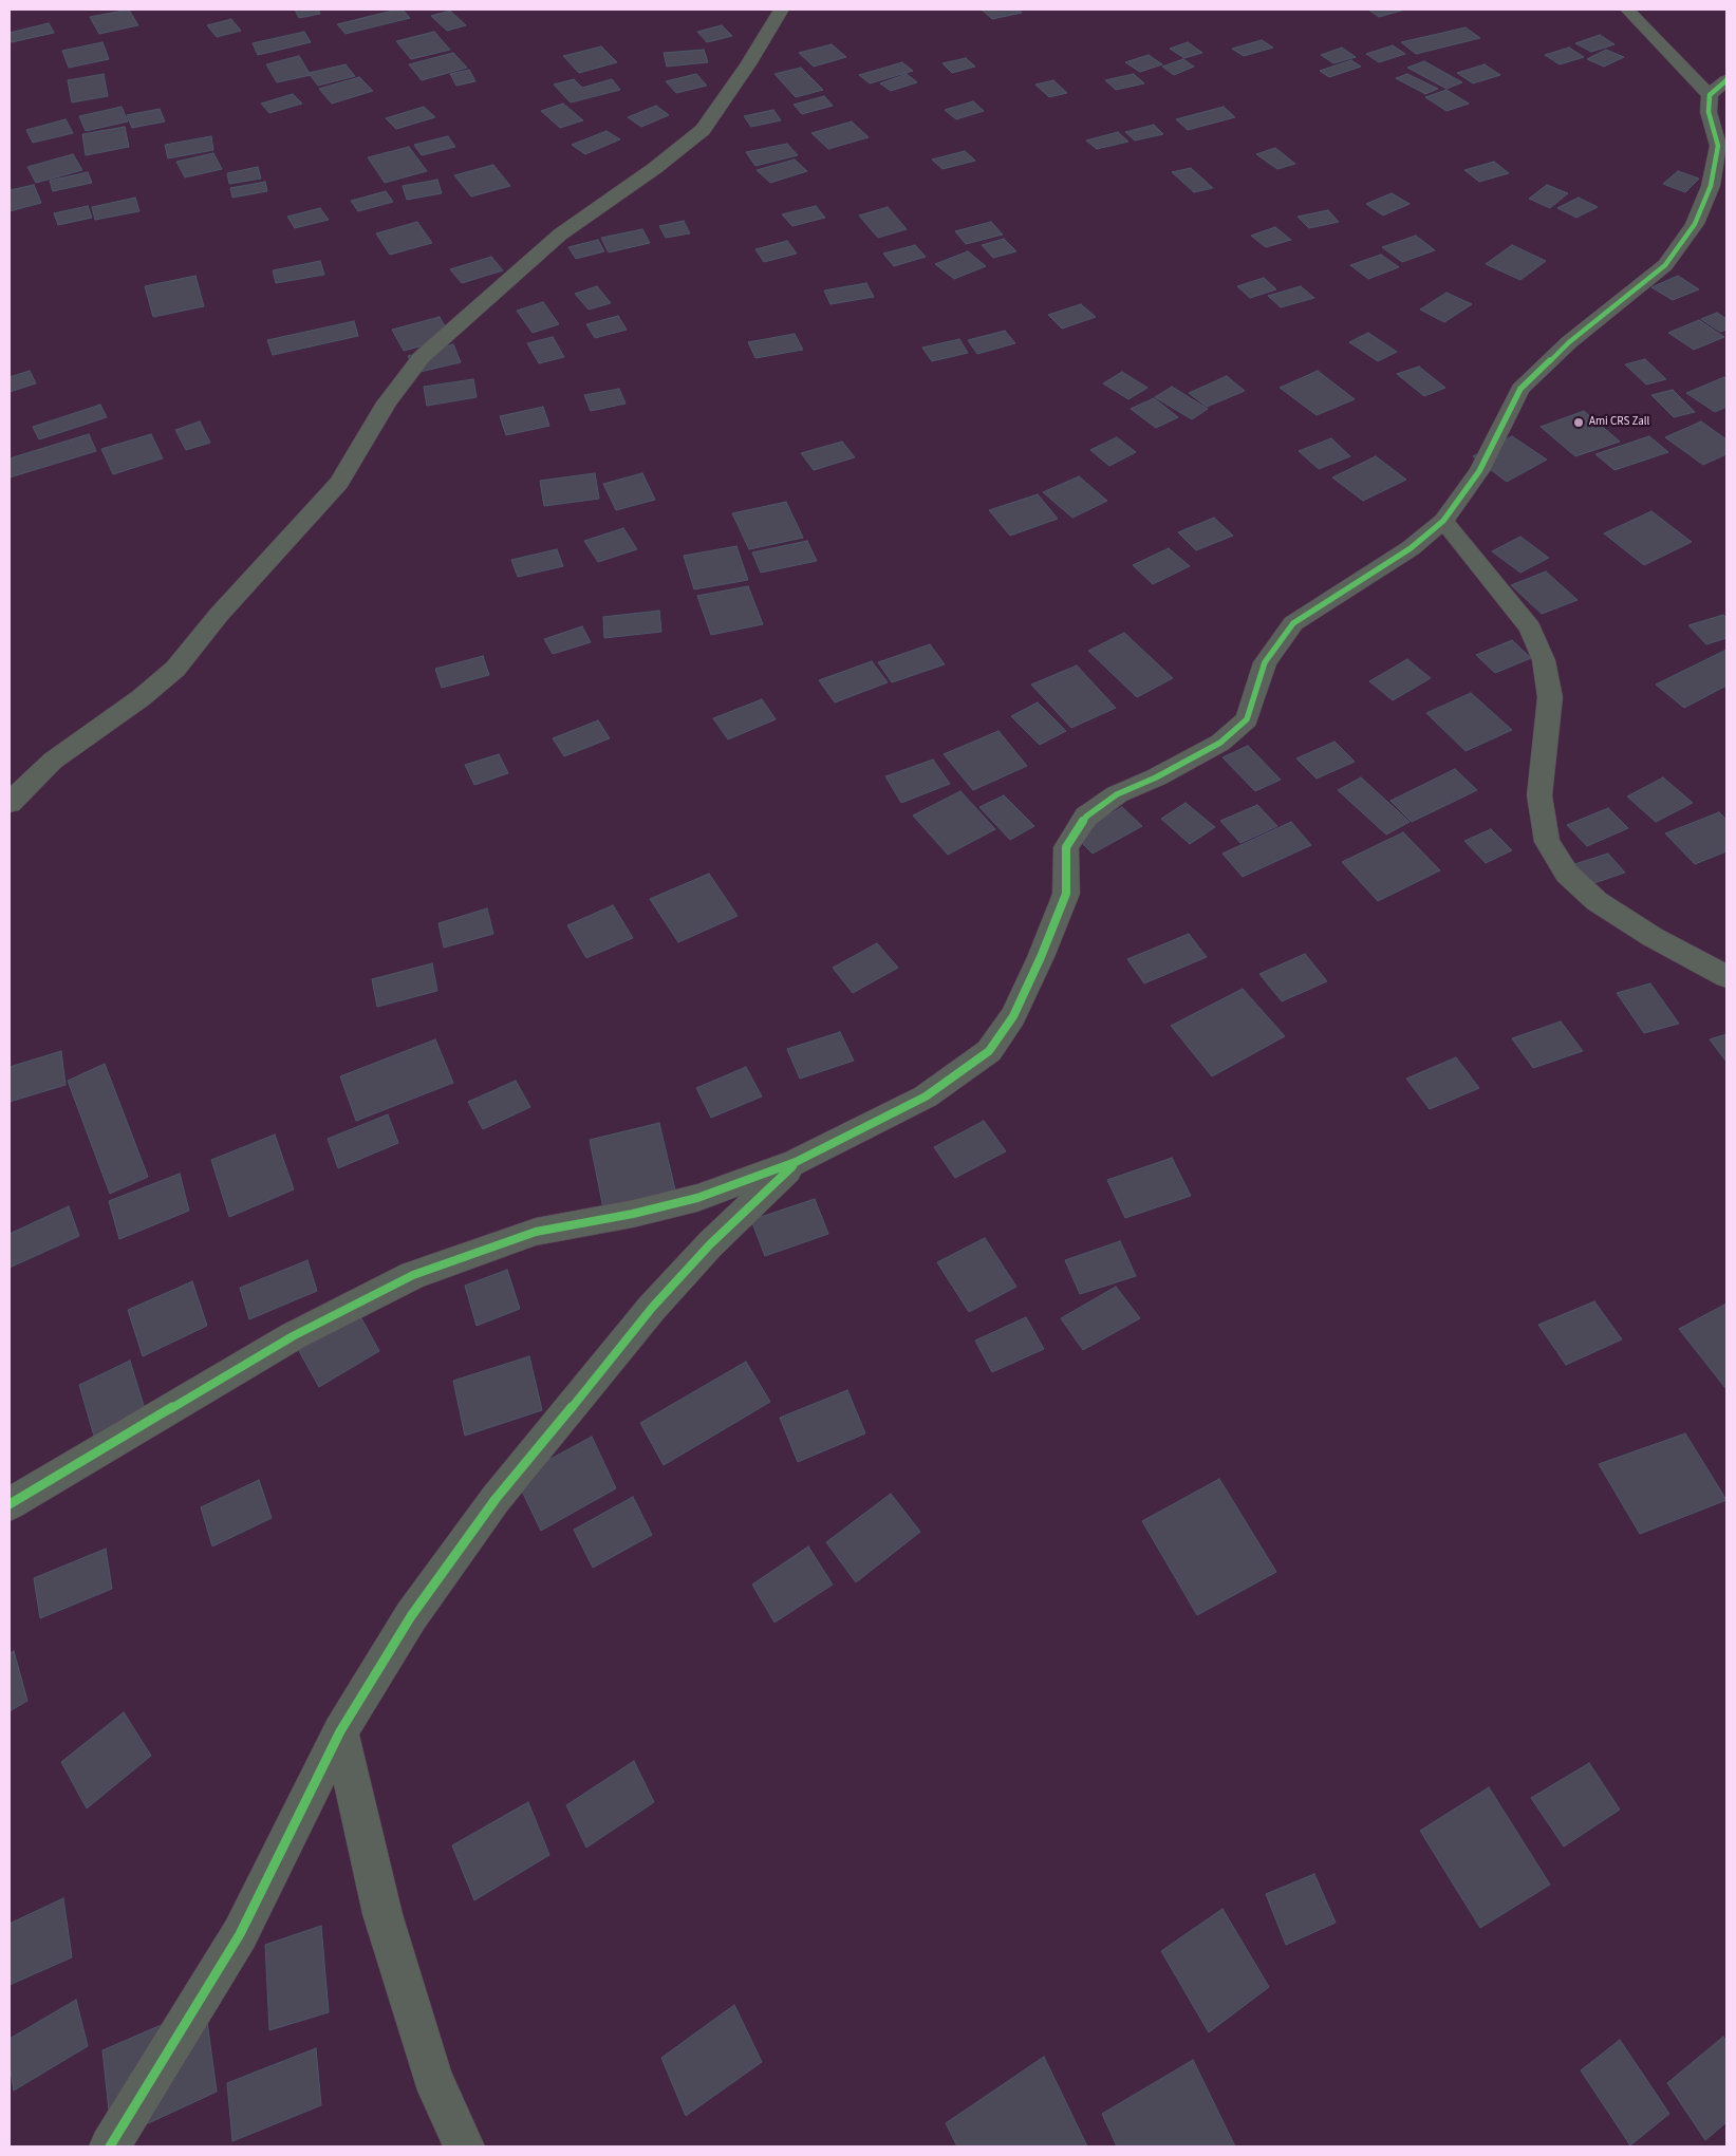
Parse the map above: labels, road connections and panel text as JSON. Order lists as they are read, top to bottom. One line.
{"places":["Ami CRS Zall"]}
